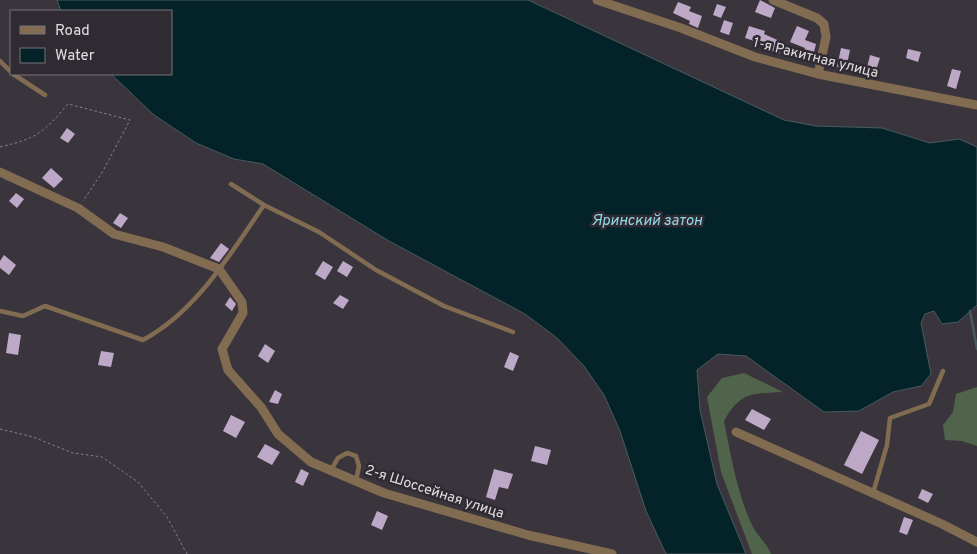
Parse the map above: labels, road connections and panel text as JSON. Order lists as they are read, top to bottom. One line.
{"streets":{"street":["1-я Ракитная улица","2-я Шоссейная улица"]},"water":["Яринский затон"],"legend":["Road","Water"]}
